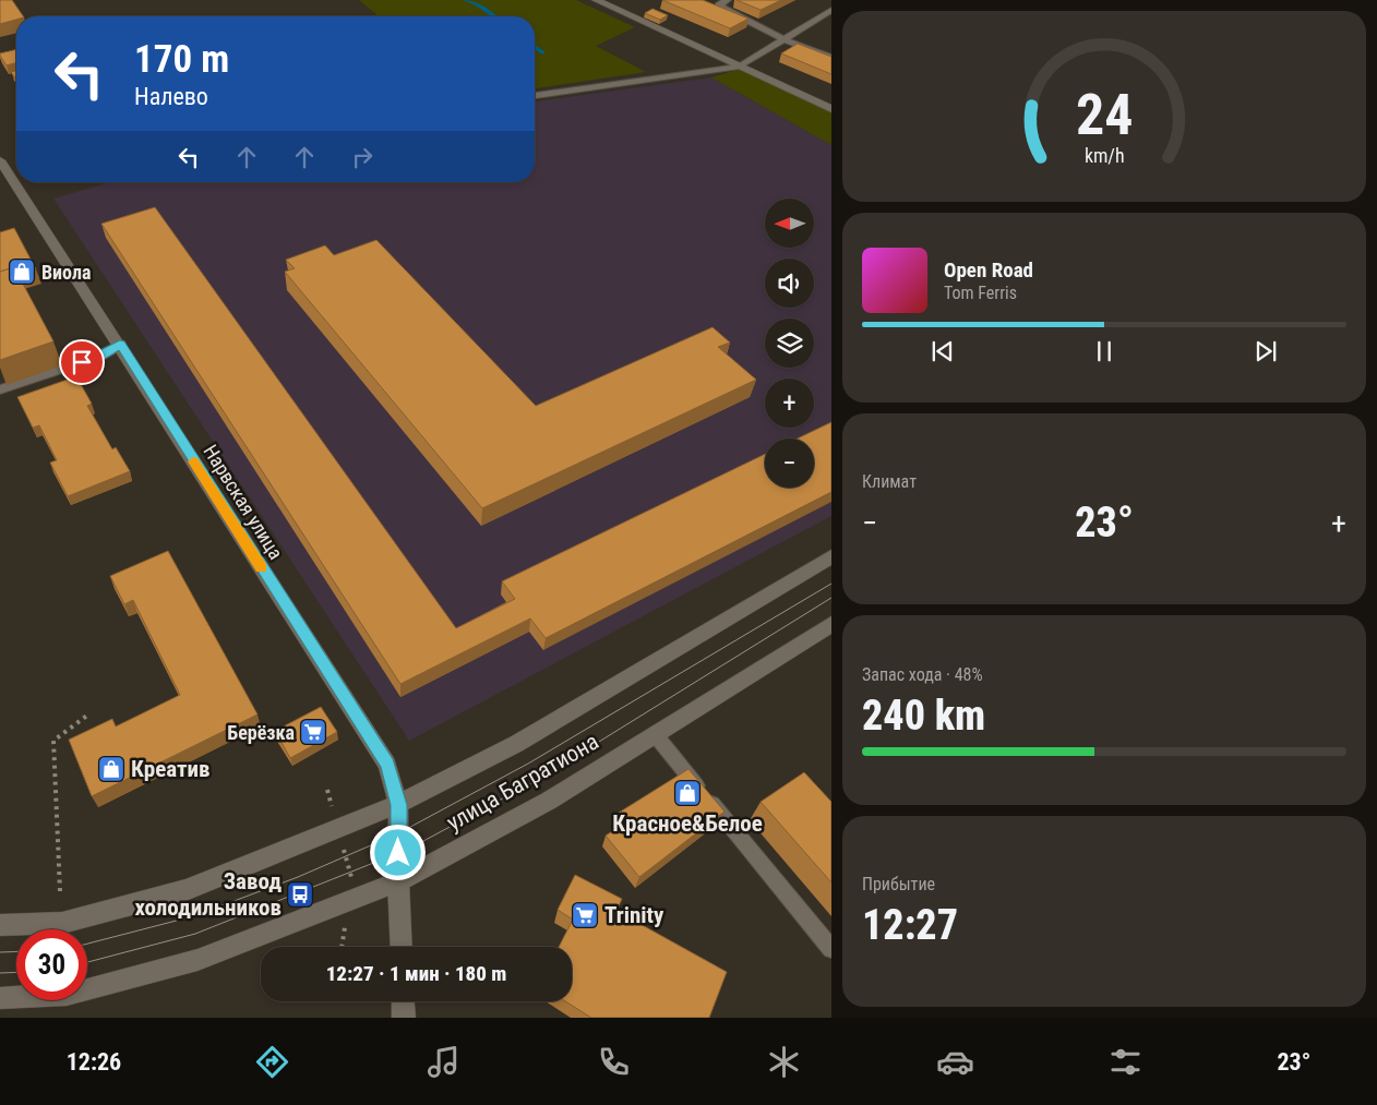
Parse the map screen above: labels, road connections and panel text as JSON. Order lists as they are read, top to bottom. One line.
{"streets":{"street":["Нарвская улица","улица Багратиона"]},"crossings":[["Нарвская улица","улица Багратиона"]],"places":{"shop":["Виола","Креатив","Красное&Белое"],"supermarket":["Берёзка","Trinity"],"bus stop":["Завод холодильников"]},"north":"left","page":{"turn":["170 m","Налево"],"map_buttons":["+","−"],"song":["Open Road","Tom Ferris"],"tile":["Климат",["Запас хода · 48%","240 km"],["Прибытие","12:27"]],"heat":["−","23°","+"],"limit":"30","trip":"12:27 · 1 мин · 180 m","tabs":["12:26","23°"],"gauge":["24","km/h"]}}
